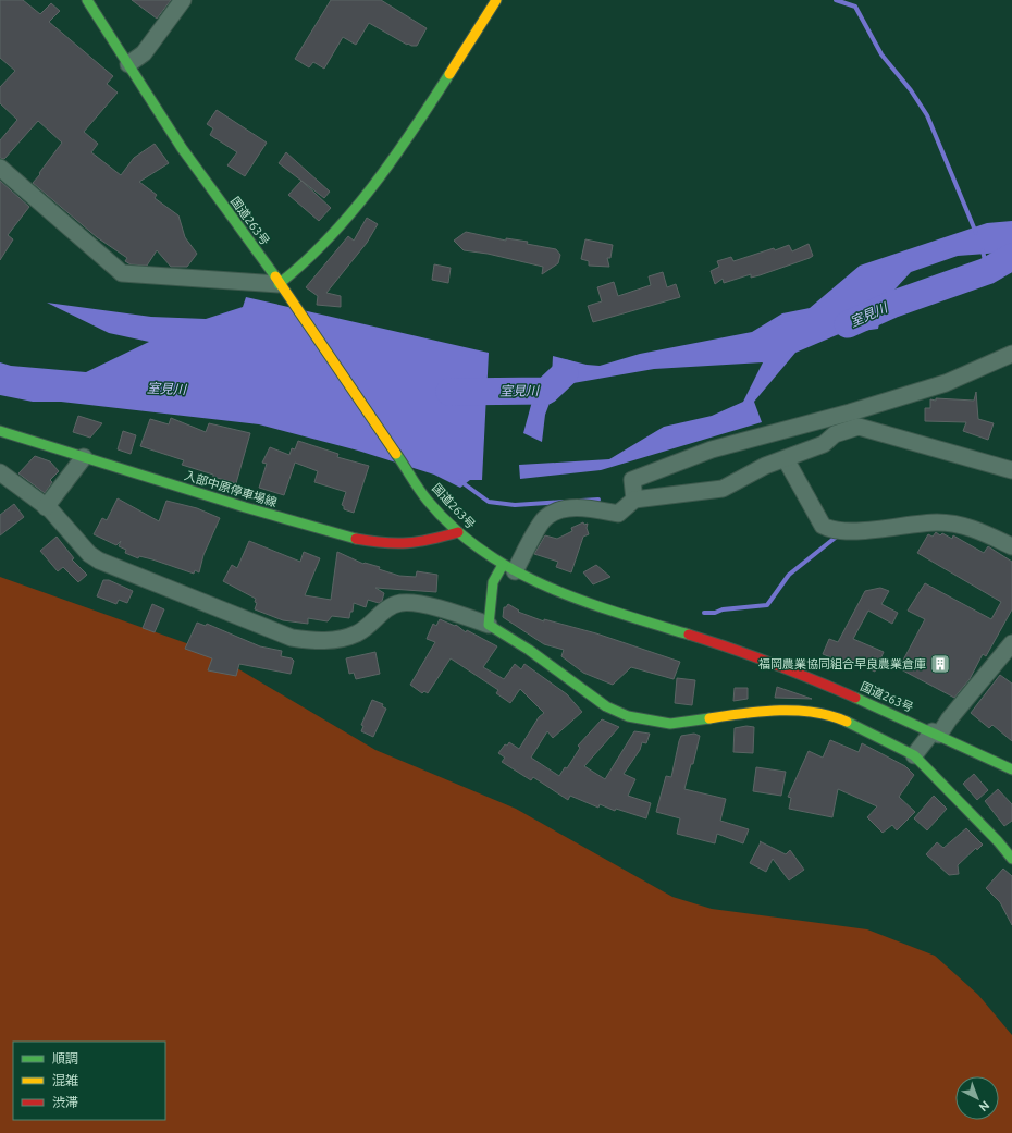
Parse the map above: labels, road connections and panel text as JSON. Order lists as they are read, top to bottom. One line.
{"streets":{"main road":["国道263号","入部中原停車場線"]},"crossings":[["国道263号","入部中原停車場線"]],"water":["室見川"],"places":{"building":["福岡農業協同組合早良農業倉庫"]},"legend":["順調","混雑","渋滞"],"north":"bottom right"}
